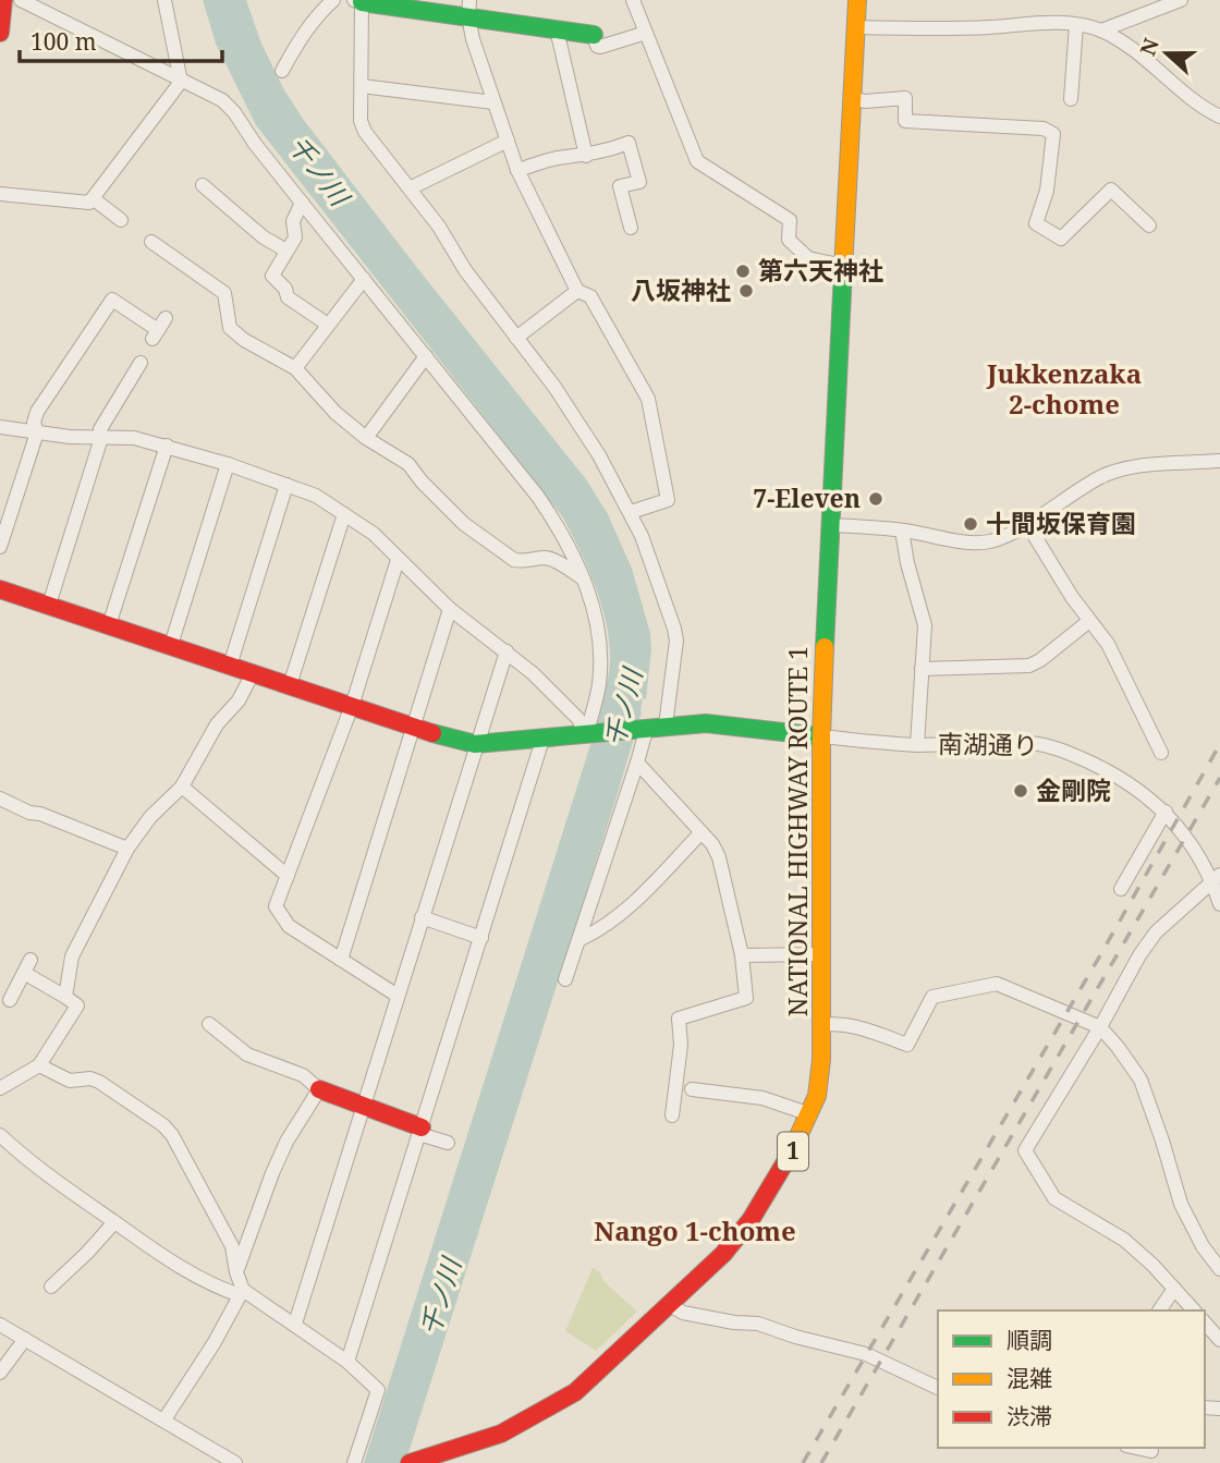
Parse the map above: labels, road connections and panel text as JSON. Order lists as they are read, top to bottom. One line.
{"streets":{"main road":["NATIONAL HIGHWAY ROUTE 1","1"],"street":["南湖通り"]},"crossings":[["南湖通り","NATIONAL HIGHWAY ROUTE 1"]],"districts":["Jukkenzaka 2-chome","Nango 1-chome"],"water":["千ノ川"],"places":["第六天神社","八坂神社","7-Eleven","十間坂保育園","金剛院"],"legend":["順調","混雑","渋滞"],"scale_bar":"100 m","north":"left"}
